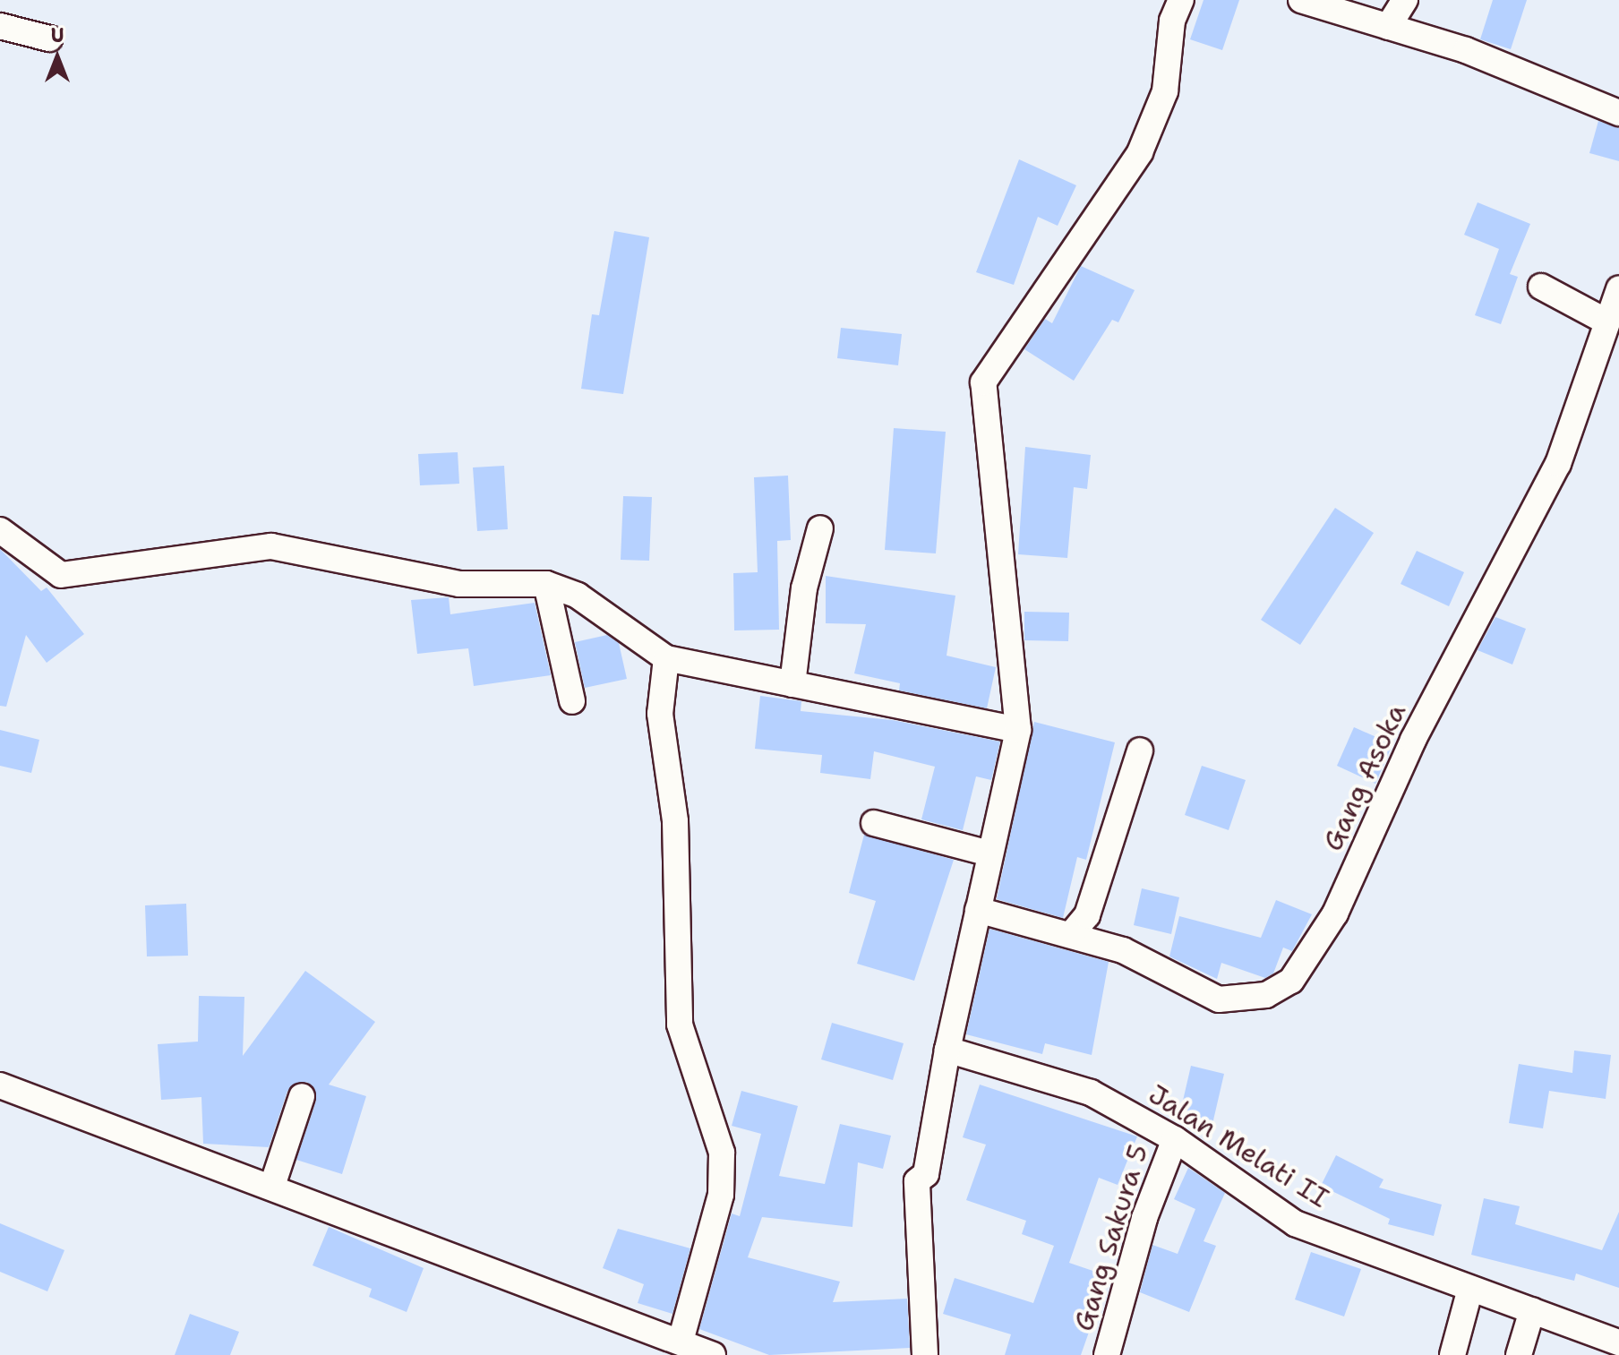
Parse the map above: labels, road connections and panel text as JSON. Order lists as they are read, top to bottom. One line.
{"streets":{"street":["Gang Asoka","Jalan Melati II","Gang Sakura 5"]},"crossings":[["Jalan Melati II","Gang Sakura 5"]],"north":"top"}
